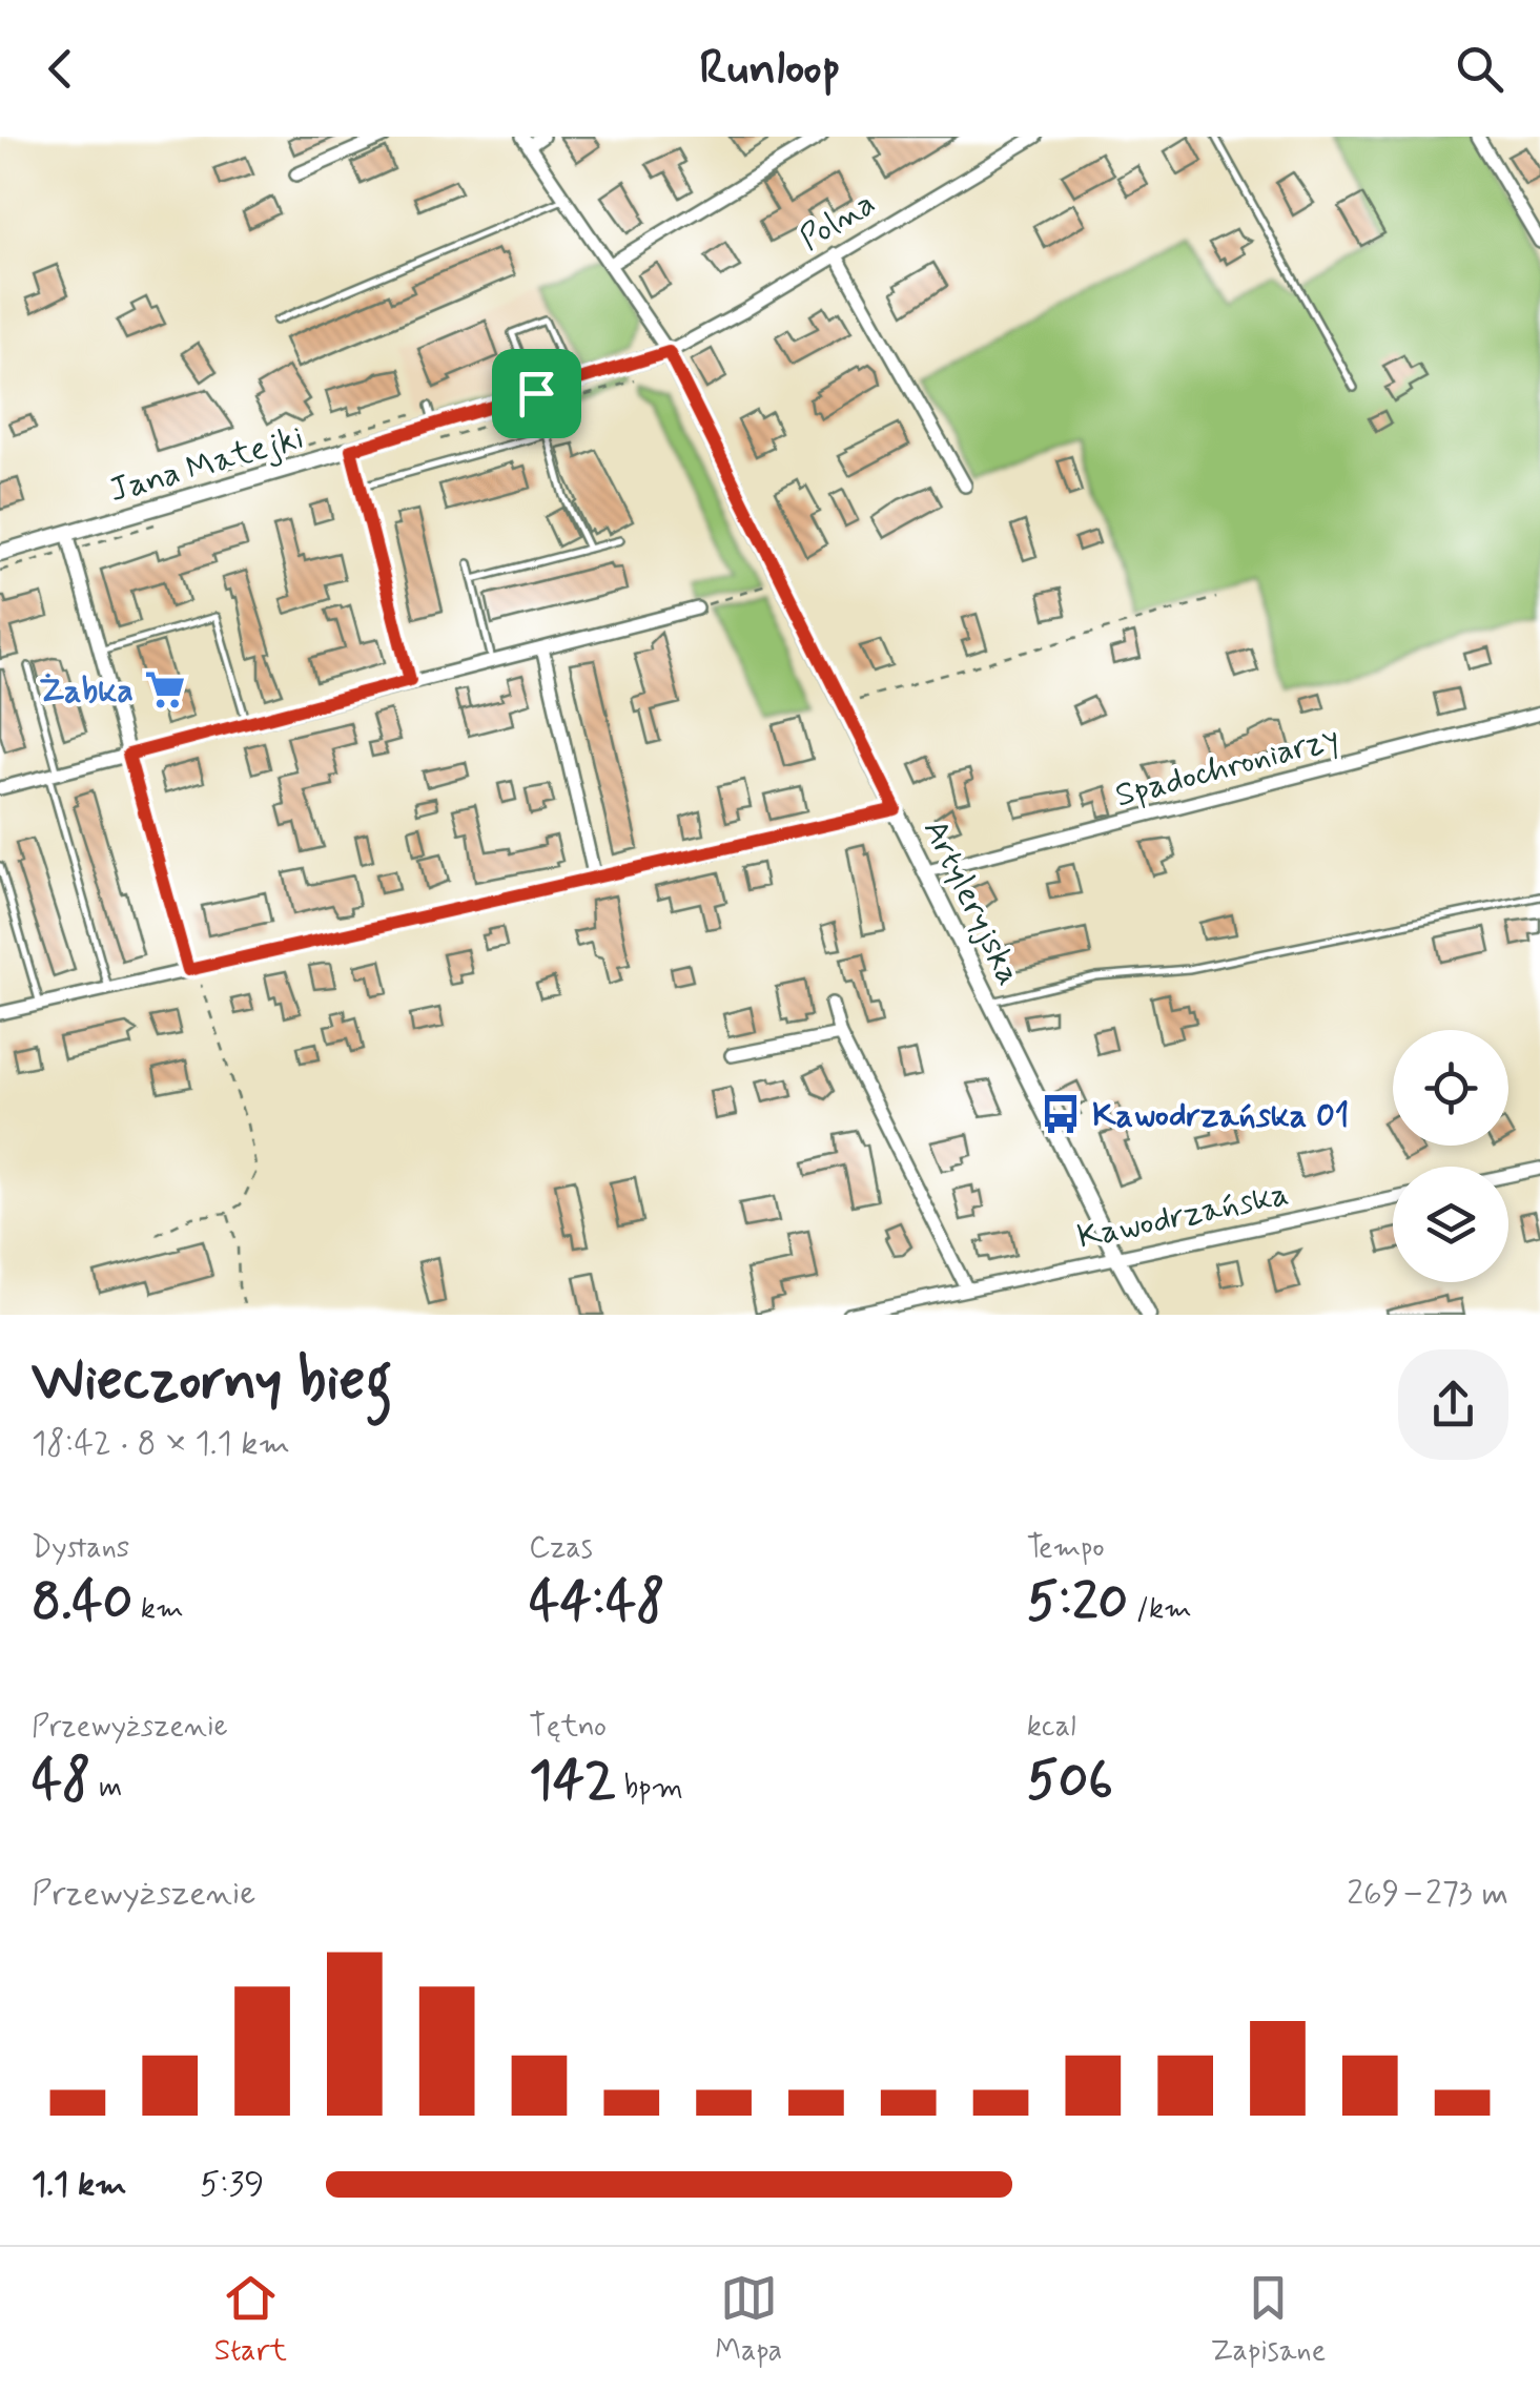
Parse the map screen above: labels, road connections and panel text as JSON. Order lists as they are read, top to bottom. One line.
{"streets":{"street":["Polna","Jana Matejki","Spadochroniarzy","Artyleryjska","Kawodrzańska"]},"crossings":[["Polna","Jana Matejki"],["Polna","Artyleryjska"],["Jana Matejki","Artyleryjska"],["Spadochroniarzy","Artyleryjska"],["Artyleryjska","Kawodrzańska"]],"places":{"supermarket":["Żabka"],"bus stop":["Kawodrzańska 01"]},"page":{"header":"Runloop","heading":["Wieczorny bieg","18:42 · 8 × 1.1 km"],"stats":[["Dystans","8.40 km"],["Czas","44:48"],["Tempo","5:20 /km"],["Przewyższenie","48 m"],["Tętno","142 bpm"],["kcal","506"]],"chart":["Przewyższenie","269–273 m"],"list":[{"name":"1.1 km","note":"5:39"}],"tabs":["Start","Mapa","Zapisane"]}}
